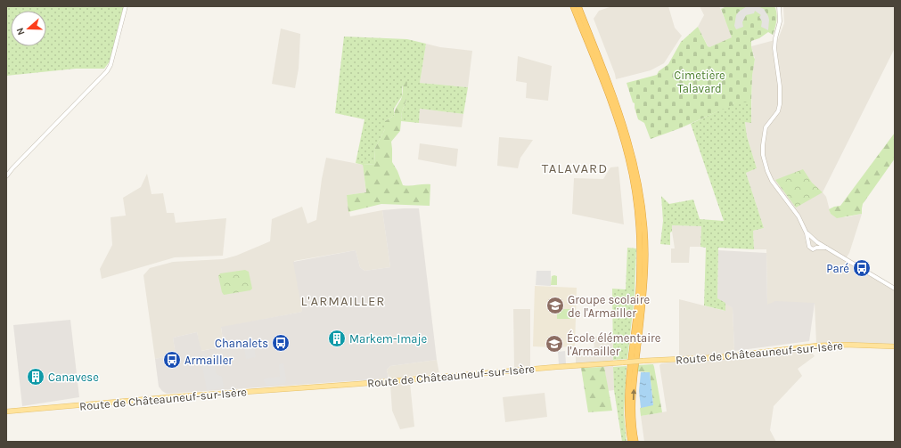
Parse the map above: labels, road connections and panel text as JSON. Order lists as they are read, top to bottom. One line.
{"streets":{"main road":["Route de Châteauneuf-sur-Isère"]},"districts":["TALAVARD","L'ARMAILLER"],"parks":["Cimetière Talavard"],"places":{"bus stop":["Paré","Chanalets","Armailler"],"school or university":["Groupe scolaire de l'Armailler","École élémentaire l'Armailler"],"building":["Markem-Imaje","Canavese"]},"north":"left"}
